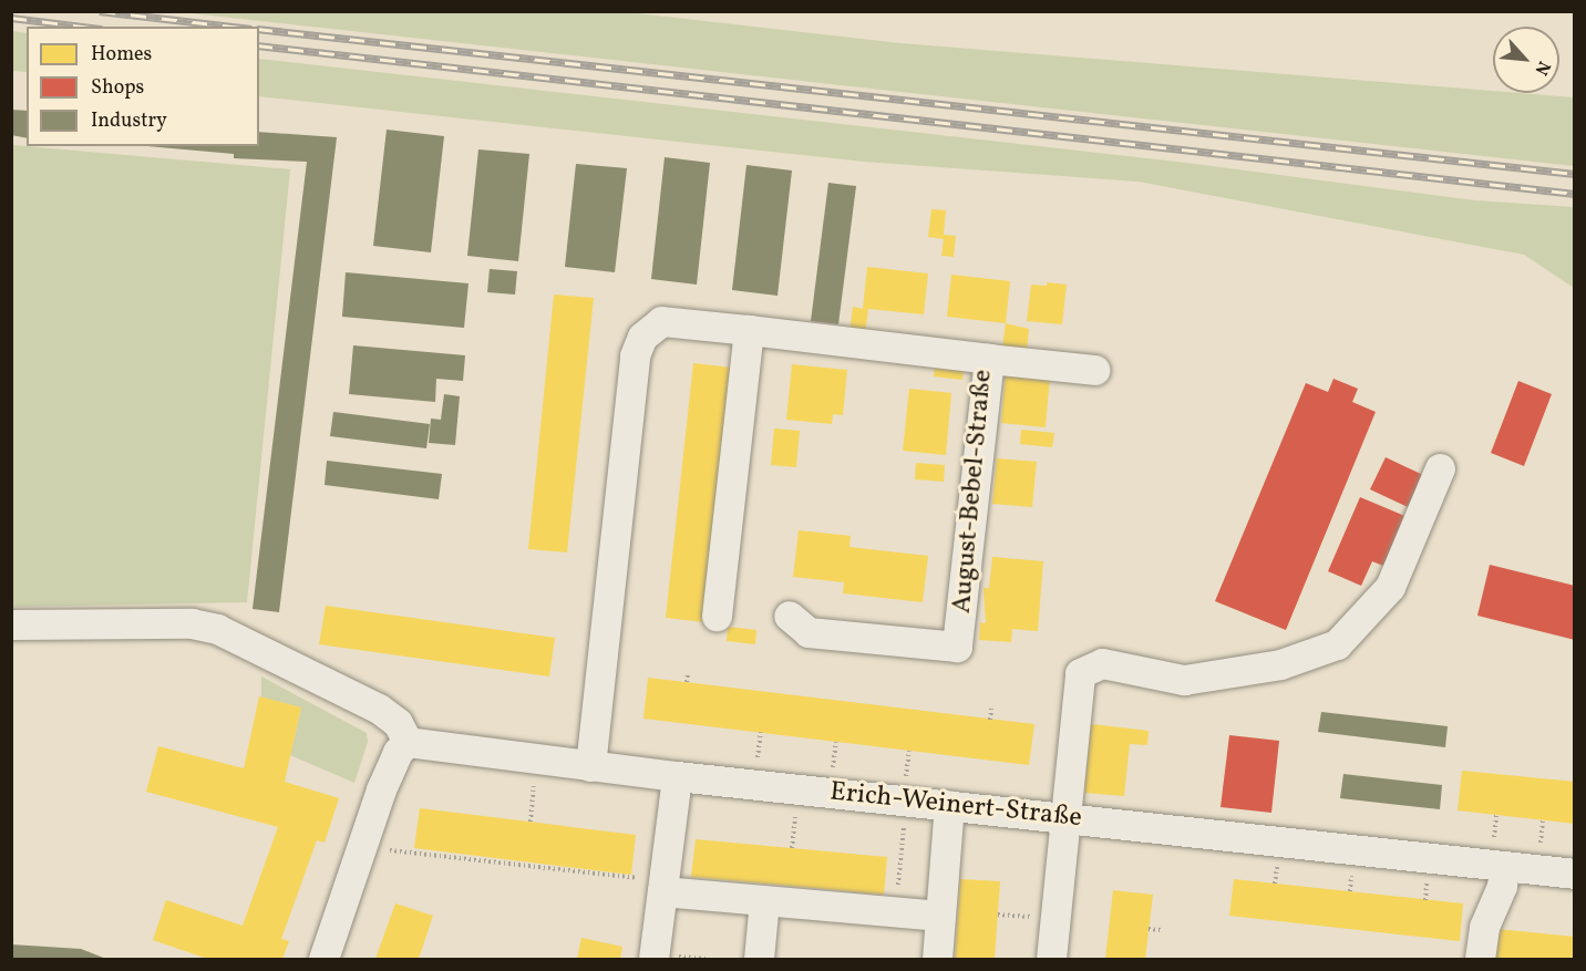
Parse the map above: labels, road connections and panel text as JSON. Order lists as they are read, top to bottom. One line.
{"streets":{"street":["August-Bebel-Straße","Erich-Weinert-Straße"]},"crossings":[["August-Bebel-Straße","Erich-Weinert-Straße"]],"legend":["Homes","Shops","Industry"],"north":"bottom right"}
